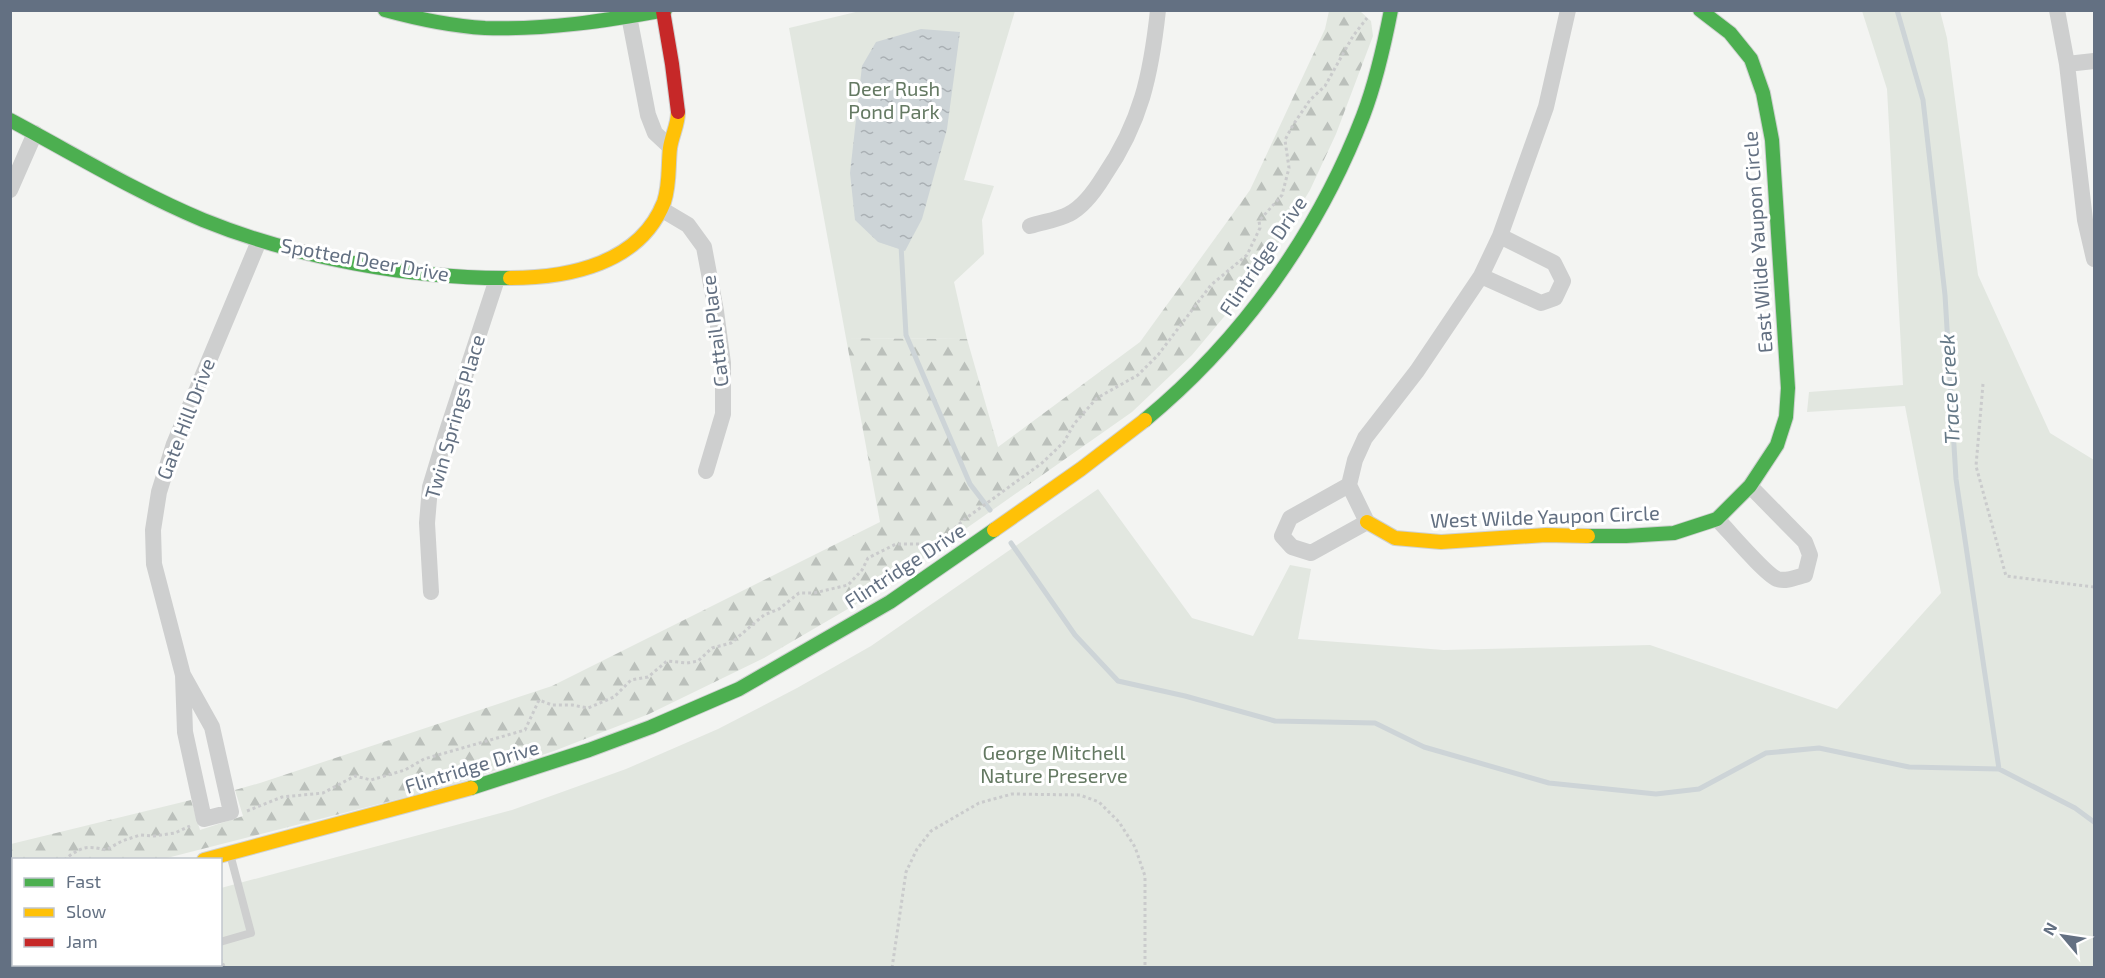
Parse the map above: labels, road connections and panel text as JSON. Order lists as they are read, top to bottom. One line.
{"streets":{"street":["East Wilde Yaupon Circle","Flintridge Drive","Spotted Deer Drive","Cattail Place","Twin Springs Place","Gate Hill Drive","West Wilde Yaupon Circle"]},"crossings":[["East Wilde Yaupon Circle","West Wilde Yaupon Circle"],["Spotted Deer Drive","Cattail Place"],["Spotted Deer Drive","Twin Springs Place"],["Spotted Deer Drive","Gate Hill Drive"]],"water":["Trace Creek"],"parks":["Deer Rush Pond Park","George Mitchell Nature Preserve"],"legend":["Fast","Slow","Jam"],"north":"top left"}
